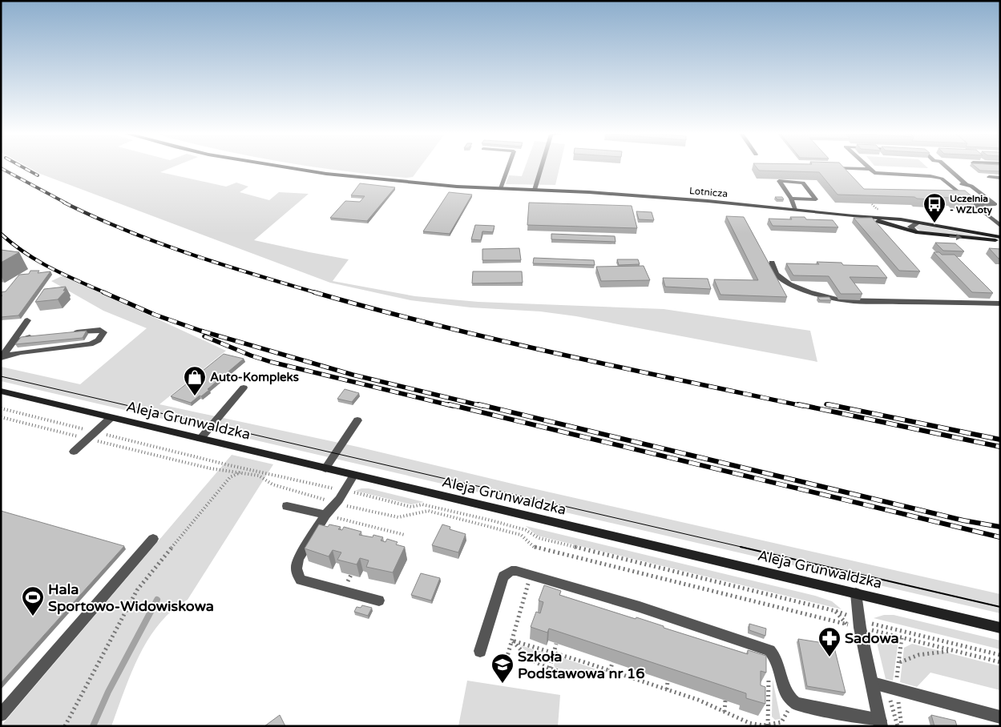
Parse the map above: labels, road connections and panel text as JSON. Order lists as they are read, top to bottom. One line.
{"streets":{"street":["Lotnicza","Aleja Grunwaldzka"]},"places":{"bus stop":["Uczelnia - WZLoty"],"shop":["Auto-Kompleks"],"sports":["Hala Sportowo-Widowiskowa"],"pharmacy":["Sadowa"],"school or university":["Szkoła Podstawowa nr 16"]}}
